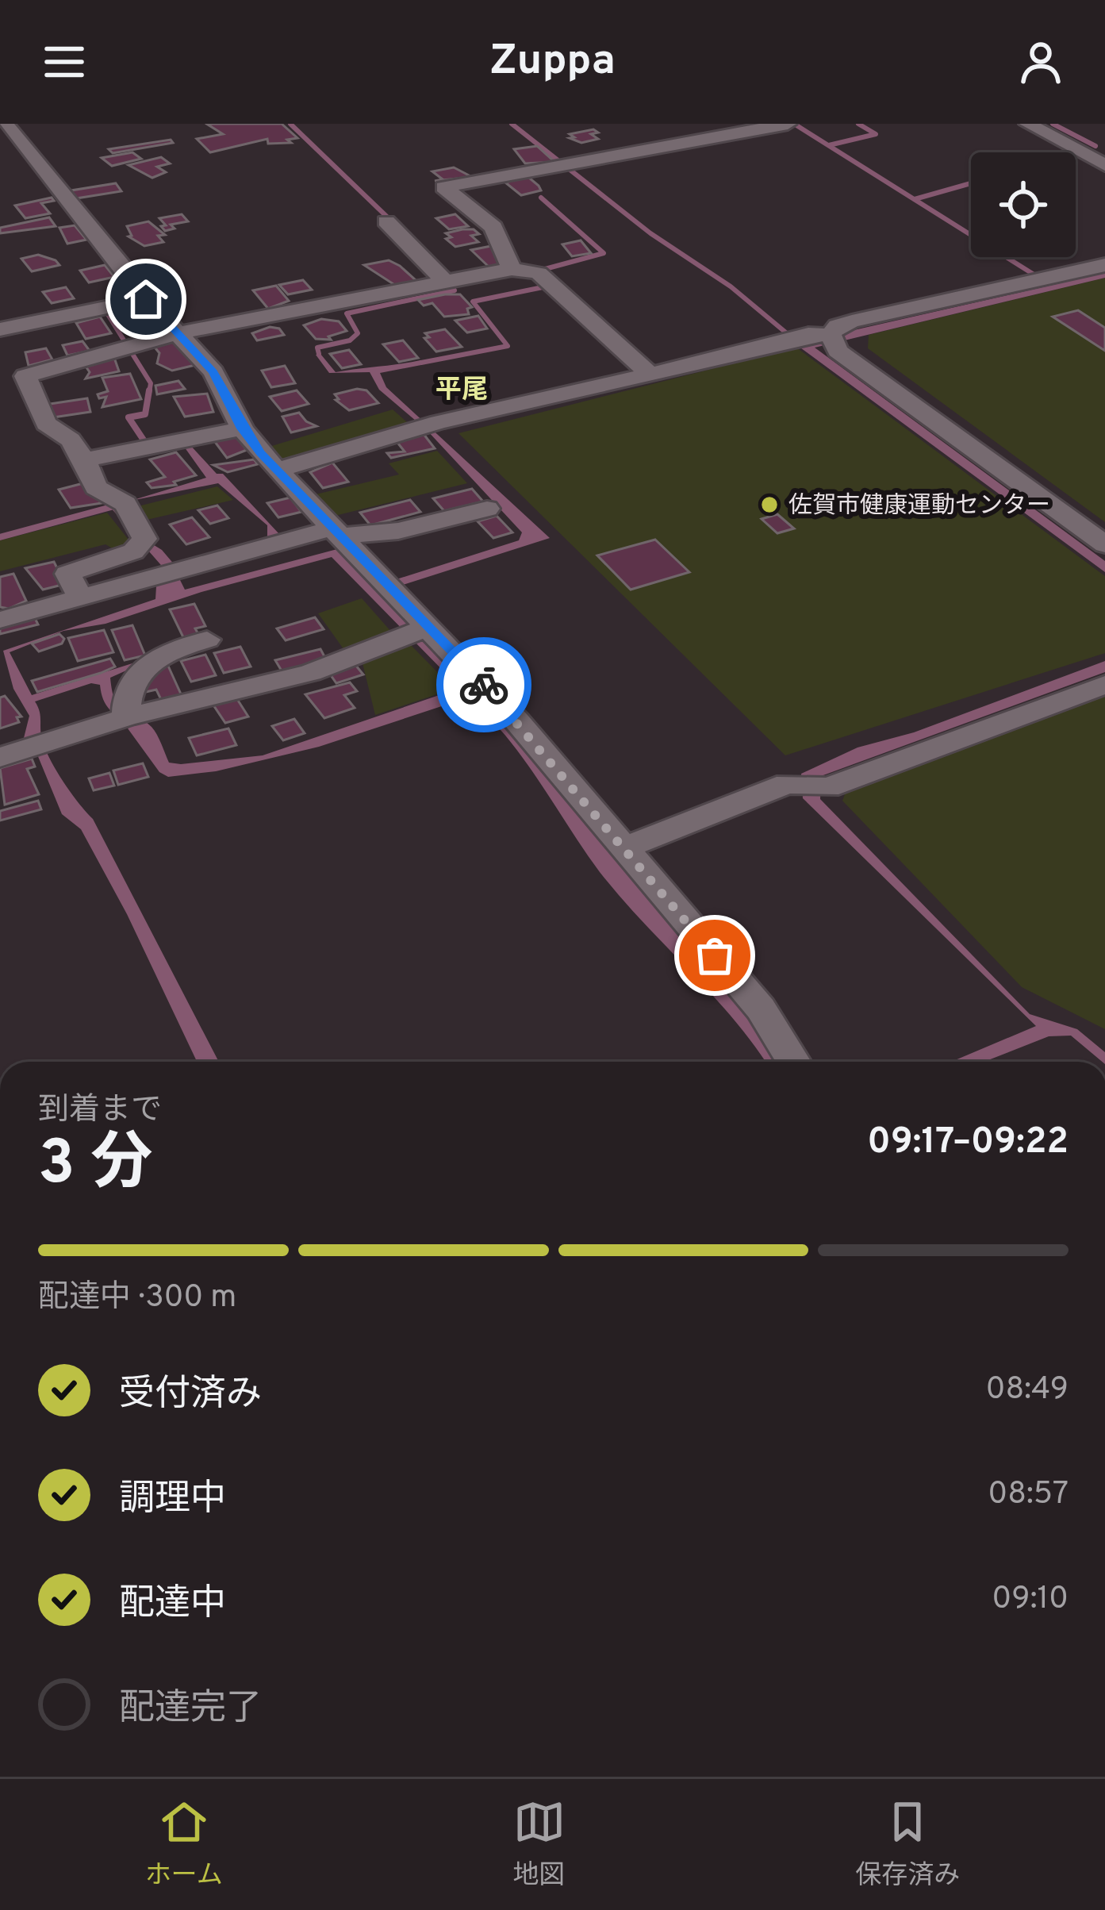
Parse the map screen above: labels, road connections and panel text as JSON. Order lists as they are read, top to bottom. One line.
{"districts":["平尾"],"places":["佐賀市健康運動センター"],"page":{"header":"Zuppa","heading":["3 分","到着まで","09:17–09:22"],"bar":"配達中 · 300 m","list":[["受付済み","08:49"],["調理中","08:57"],["配達中","09:10"],"配達完了"],"tabs":["ホーム","地図","保存済み"]}}
